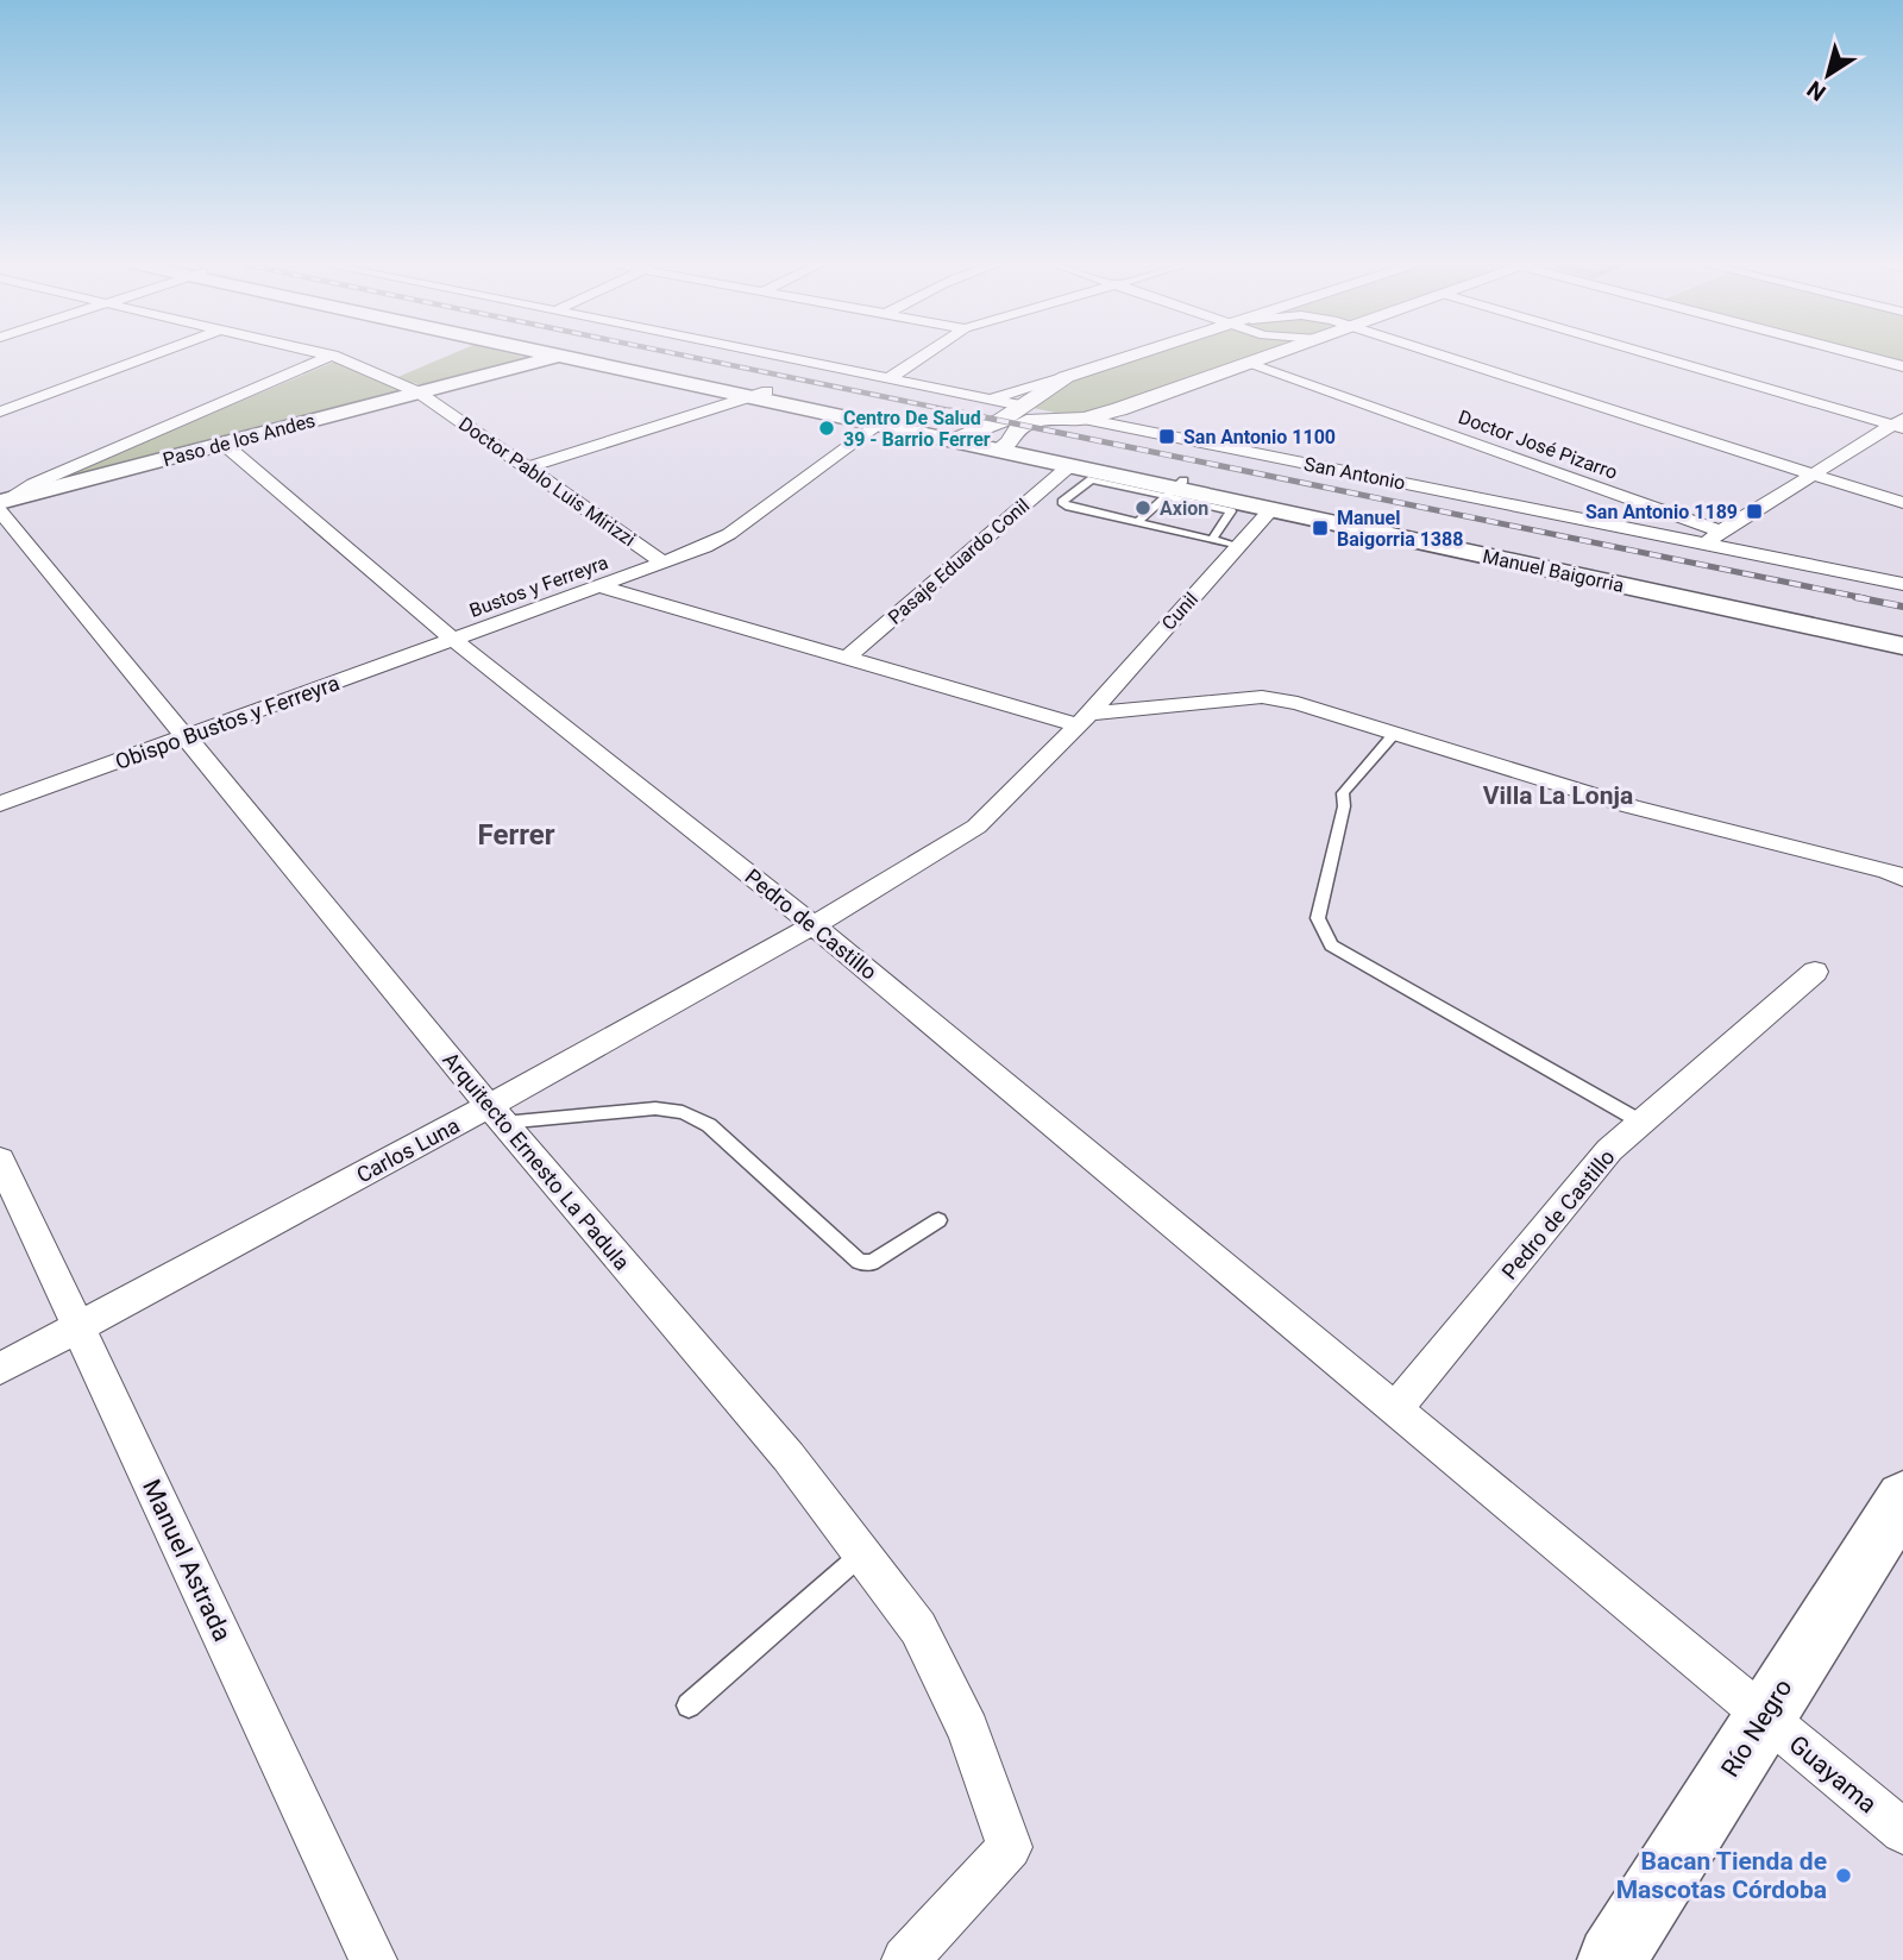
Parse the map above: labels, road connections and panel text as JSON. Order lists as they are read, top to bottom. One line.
{"streets":{"main road":["Paso de los Andes","Manuel Baigorria","Río Negro"],"street":["Doctor José Pizarro","San Antonio","Doctor Pablo Luis Mirizzi","Pasaje Eduardo Conil","Bustos y Ferreyra","Cunil","Obispo Bustos y Ferreyra","Pedro de Castillo","Carlos Luna","Arquitecto Ernesto La Padula","Manuel Astrada","Guayama"]},"crossings":[["Paso de los Andes","Doctor Pablo Luis Mirizzi"],["Paso de los Andes","Pedro de Castillo"],["Paso de los Andes","Arquitecto Ernesto La Padula"],["Doctor José Pizarro","San Antonio"],["Doctor Pablo Luis Mirizzi","Bustos y Ferreyra"],["Pasaje Eduardo Conil","Manuel Baigorria"],["Manuel Baigorria","Bustos y Ferreyra"],["Manuel Baigorria","Cunil"],["Bustos y Ferreyra","Obispo Bustos y Ferreyra"],["Bustos y Ferreyra","Pedro de Castillo"],["Cunil","Carlos Luna"],["Obispo Bustos y Ferreyra","Pedro de Castillo"],["Obispo Bustos y Ferreyra","Arquitecto Ernesto La Padula"],["Pedro de Castillo","Carlos Luna"],["Pedro de Castillo","Río Negro"],["Pedro de Castillo","Guayama"],["Carlos Luna","Arquitecto Ernesto La Padula"],["Carlos Luna","Manuel Astrada"],["Río Negro","Guayama"]],"districts":["Villa La Lonja","Ferrer"],"places":{"other":["Centro De Salud 39 - Barrio Ferrer","Axion","Bacan Tienda de Mascotas Córdoba"],"transit":["San Antonio 1100","San Antonio 1189","Manuel Baigorria 1388"]},"north":"bottom left"}
